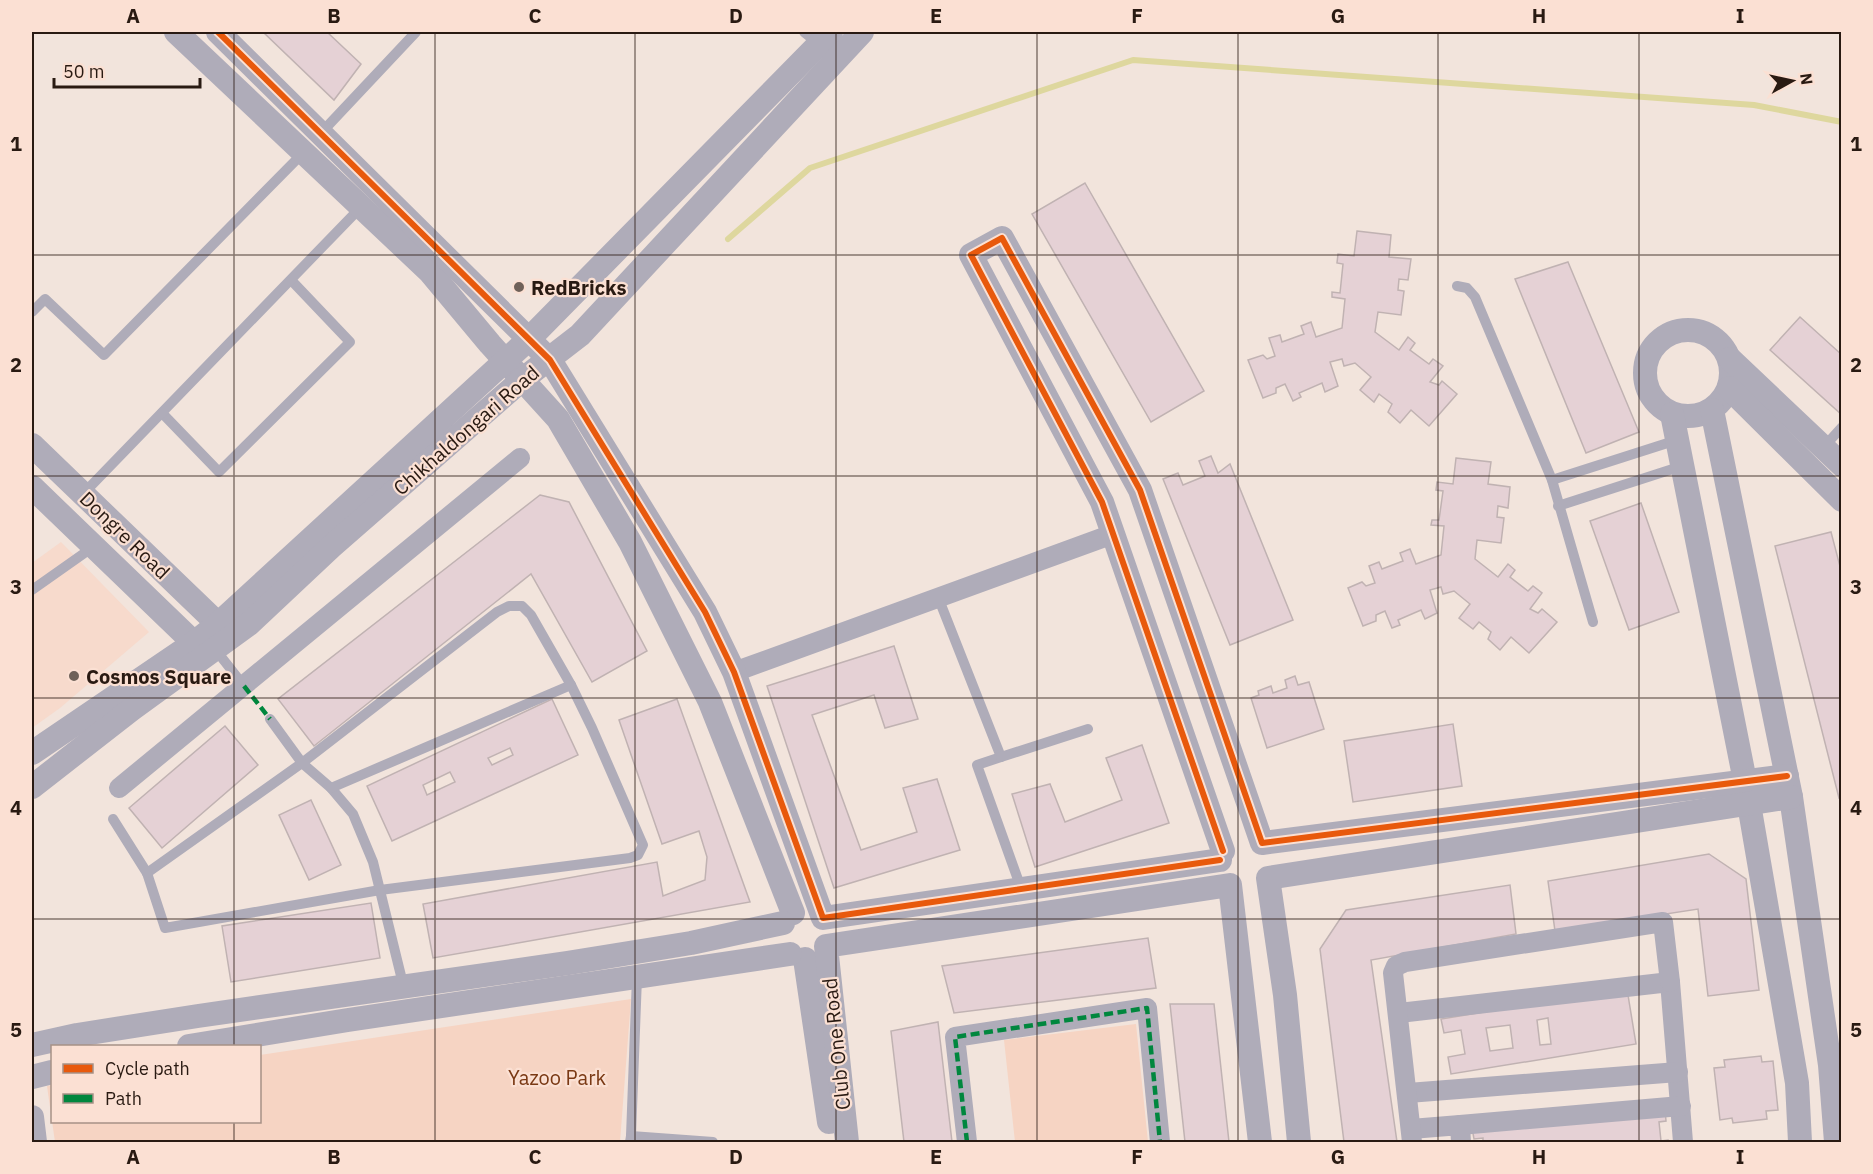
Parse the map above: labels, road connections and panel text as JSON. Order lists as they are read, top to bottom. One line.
{"streets":{"street":["Chikhaldongari Road","Dongre Road","Club One Road"]},"crossings":[["Chikhaldongari Road","Dongre Road"],["Chikhaldongari Road","Club One Road"]],"parks":["Yazoo Park"],"places":["RedBricks","Cosmos Square"],"legend":["Cycle path","Path"],"scale_bar":"50 m","north":"right","grid":{"columns":["A","B","C","D","E","F","G","H","I"],"rows":["1","2","3","4","5"]}}
